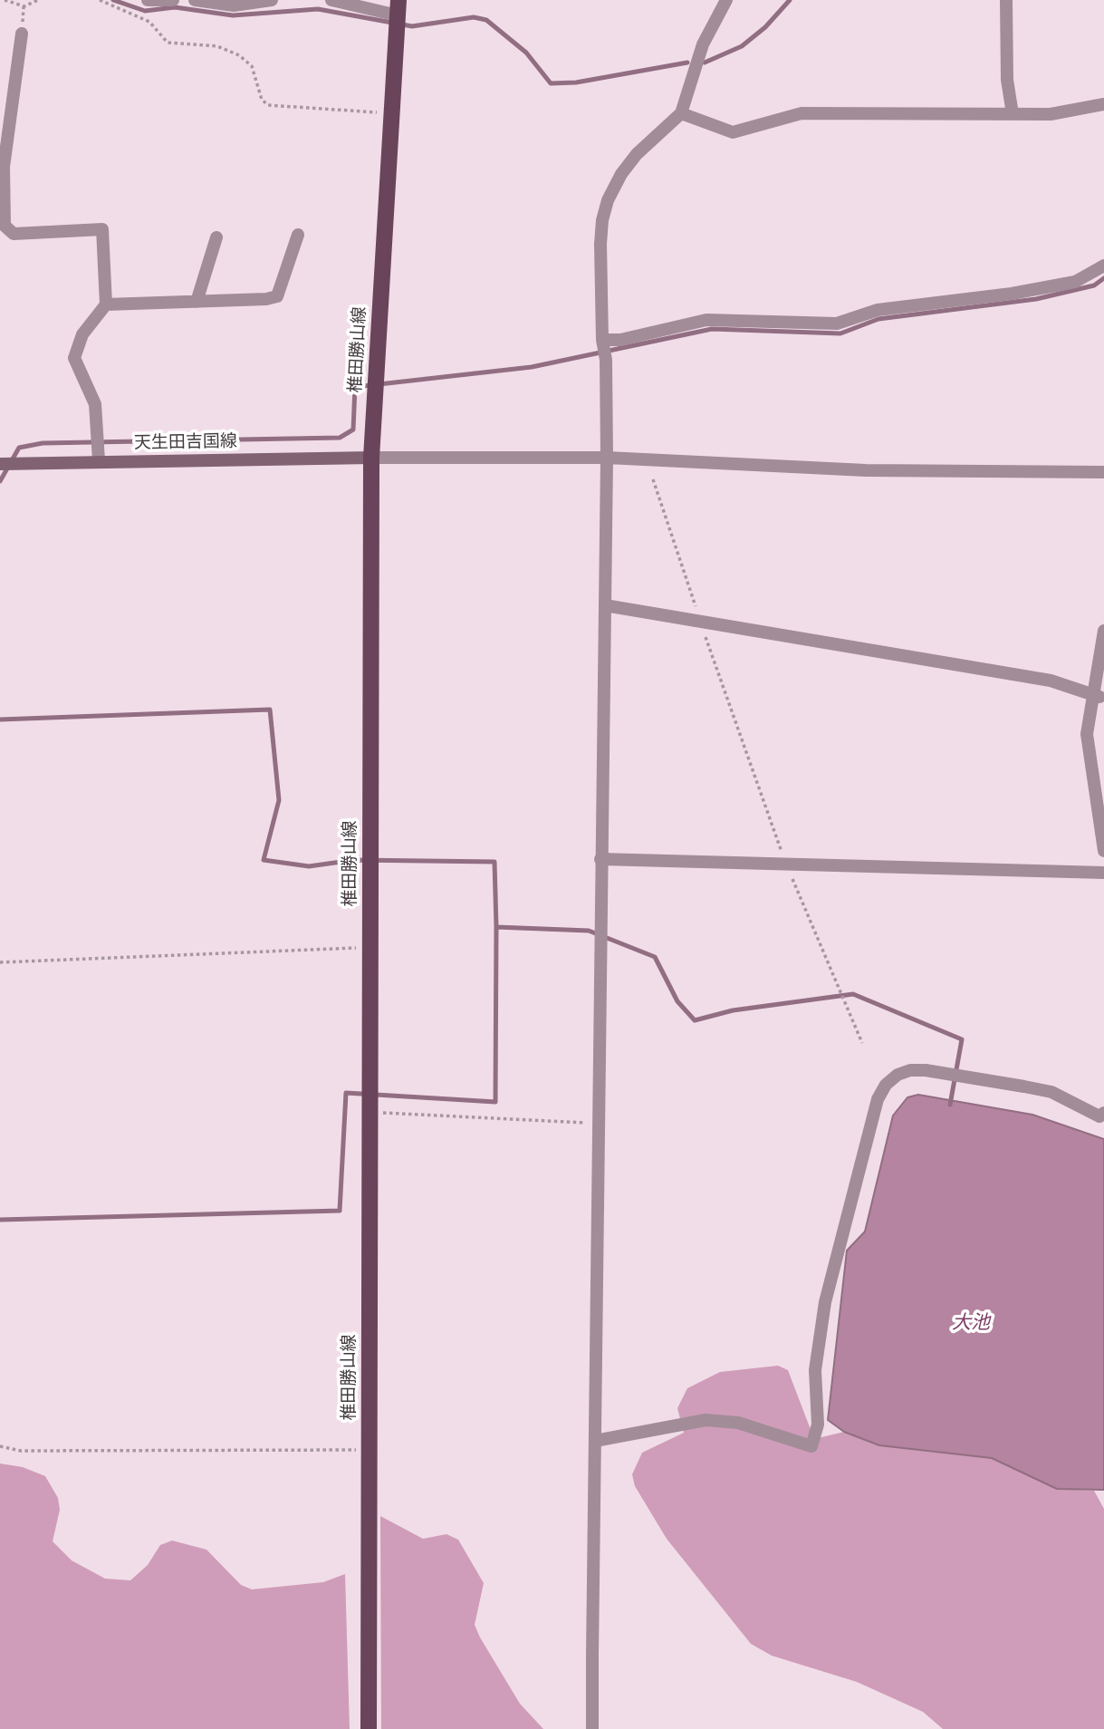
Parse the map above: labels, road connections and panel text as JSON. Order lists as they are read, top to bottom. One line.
{"streets":{"main road":["椎田勝山線","天生田吉国線"]},"crossings":[["椎田勝山線","天生田吉国線"]],"water":["大池"]}
